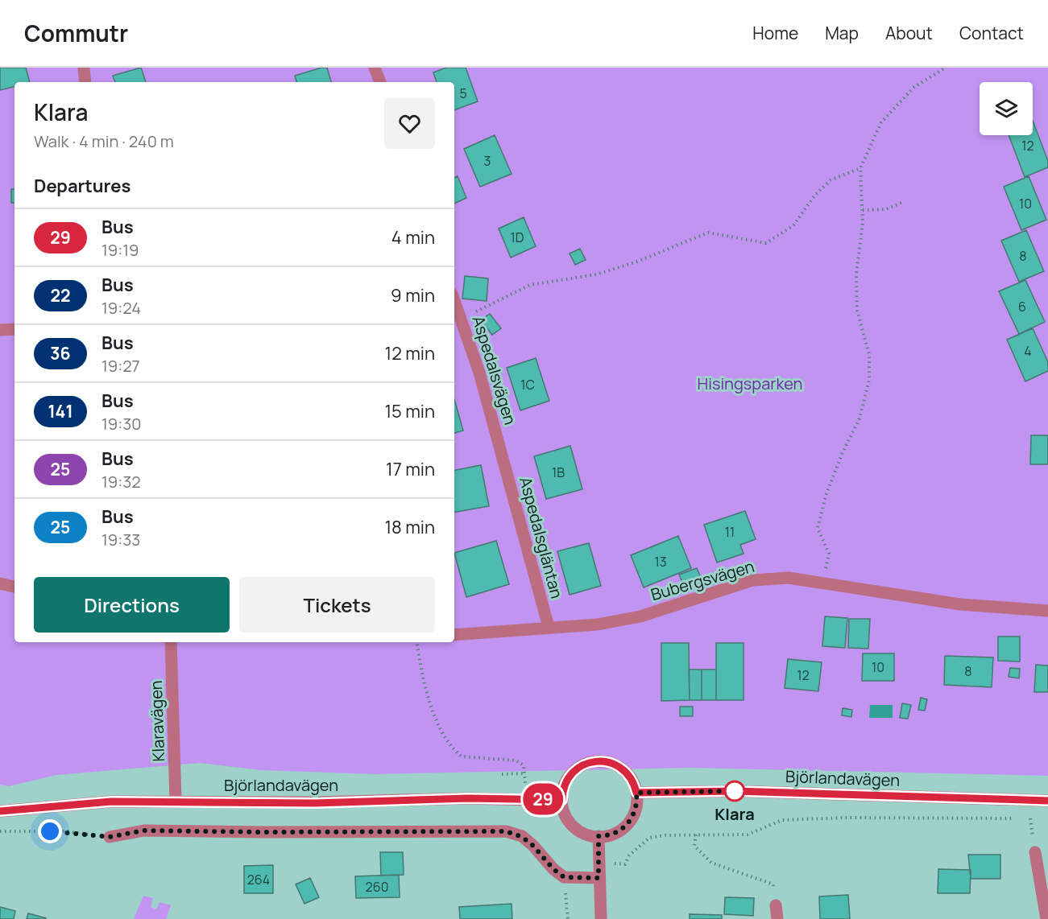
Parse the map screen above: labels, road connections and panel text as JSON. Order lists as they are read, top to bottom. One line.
{"streets":{"street":["Aspedalsvägen","Aspedalsgläntan","Bubergsvägen","Klaravägen","Björlandavägen"]},"crossings":[["Aspedalsvägen","Aspedalsgläntan"],["Aspedalsgläntan","Bubergsvägen"],["Klaravägen","Björlandavägen"]],"parks":["Hisingsparken"],"places":["Klara"],"lines":["bus line 29"],"house_numbers":["5","12","3","10","1D","8","6","4","1C","1B","11","13","10","8","12","264","260"],"page":{"header":"Commutr","nav":["Home","Map","About","Contact"],"on_map":"29","heading":[["Klara","Walk · 4 min · 240 m"],"Departures"],"list":[{"mark":"29","name":"Bus","note":"19:19","value":"4 min"},{"mark":"22","name":"Bus","note":"19:24","value":"9 min"},{"mark":"36","name":"Bus","note":"19:27","value":"12 min"},{"mark":"141","name":"Bus","note":"19:30","value":"15 min"},{"mark":"25","name":"Bus","note":"19:32","value":"17 min"},{"mark":"25","name":"Bus","note":"19:33","value":"18 min"}],"buttons":["Directions","Tickets"]}}
